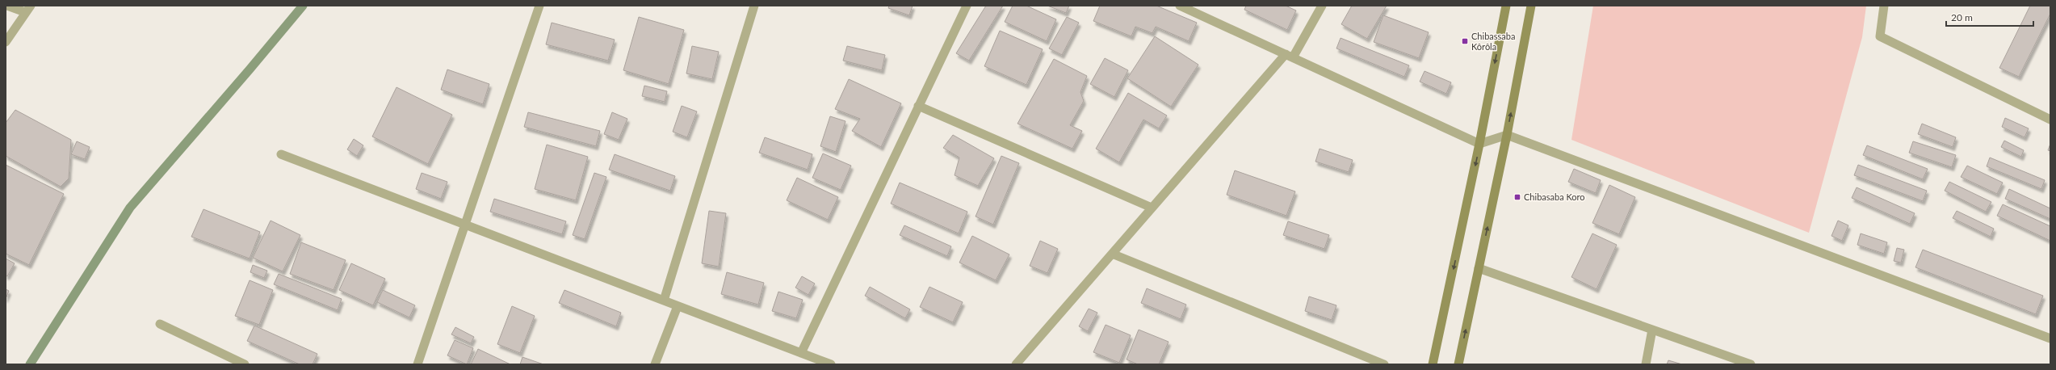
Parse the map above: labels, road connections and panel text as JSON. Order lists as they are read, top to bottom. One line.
{"places":{"transit":["Chibassaba Kôrôla","Chibasaba Koro"]},"scale_bar":"20 m"}
